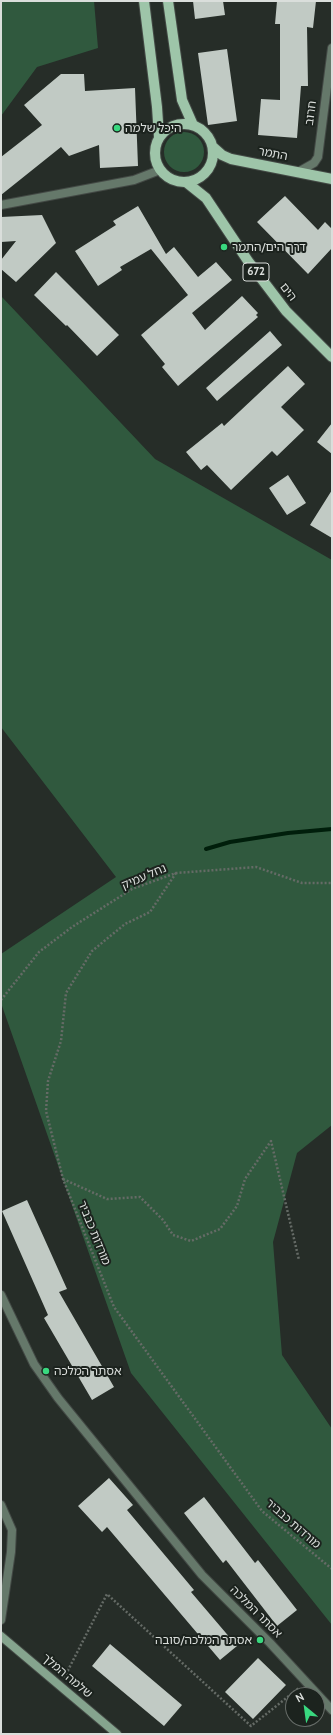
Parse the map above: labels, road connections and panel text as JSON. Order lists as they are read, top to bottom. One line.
{"streets":{"main road":["התמר","672","הים"],"street":["חרוב","אסתר המלכה","שלמה המלך"],"path":["נחל עמיק","מורדות כבביר"]},"crossings":[["חרוב","התמר"],["התמר","672"],["התמר","הים"],["672","הים"],["נחל עמיק","מורדות כבביר"]],"places":["היכל שלמה","דרך הים/התמר","אסתר המלכה","אסתר המלכה/סובה"],"north":"top left"}
